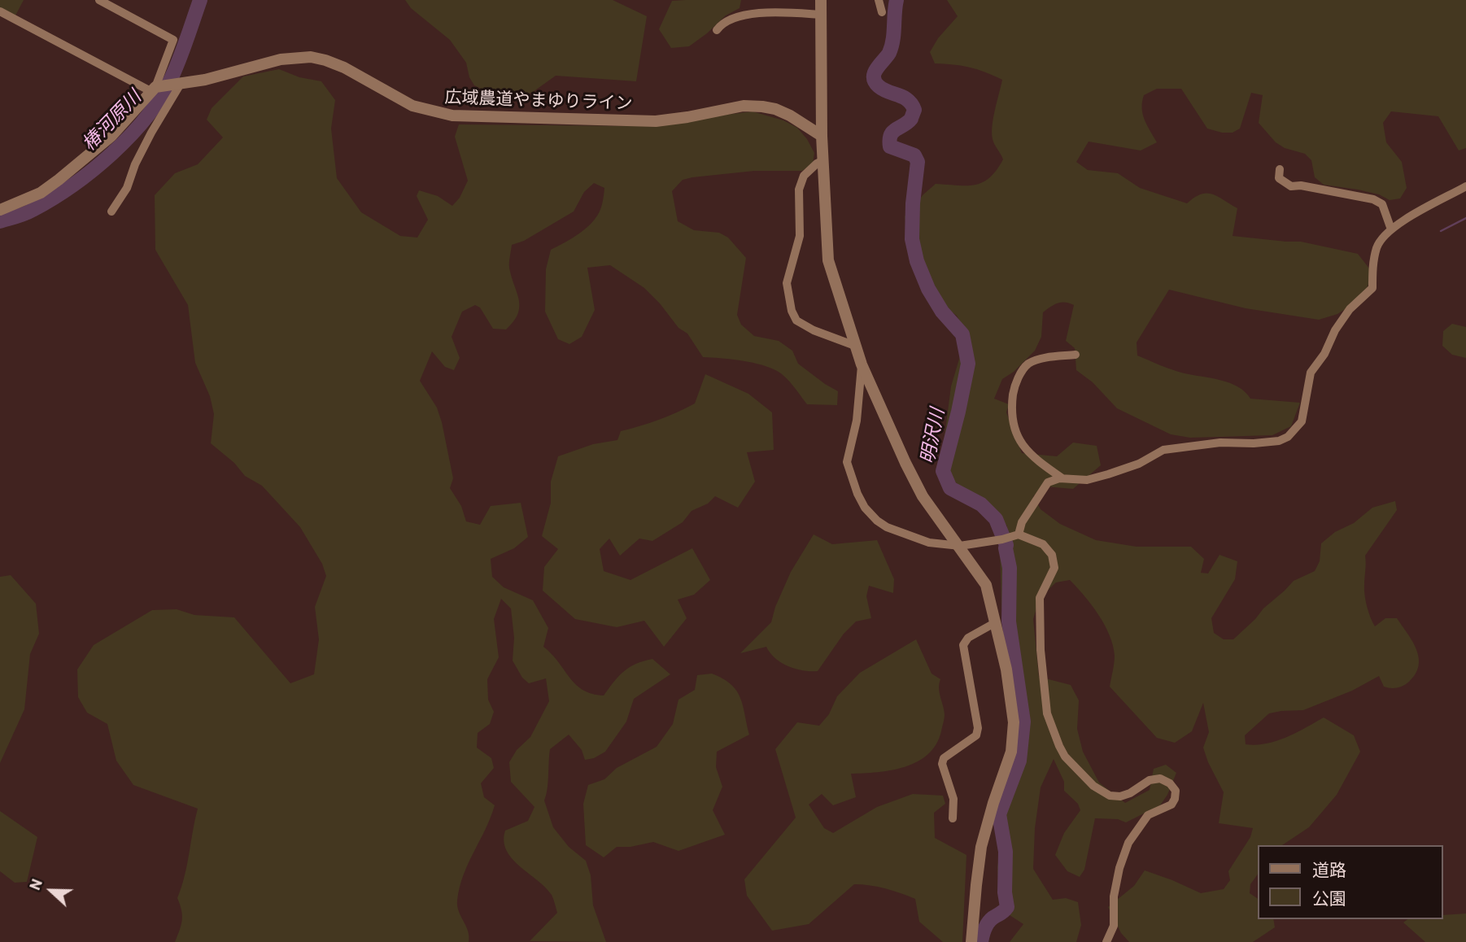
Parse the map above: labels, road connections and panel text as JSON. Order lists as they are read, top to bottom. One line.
{"streets":{"street":["広域農道やまゆりライン"]},"water":["椿河原川","明沢川"],"legend":["道路","公園"],"north":"left"}
